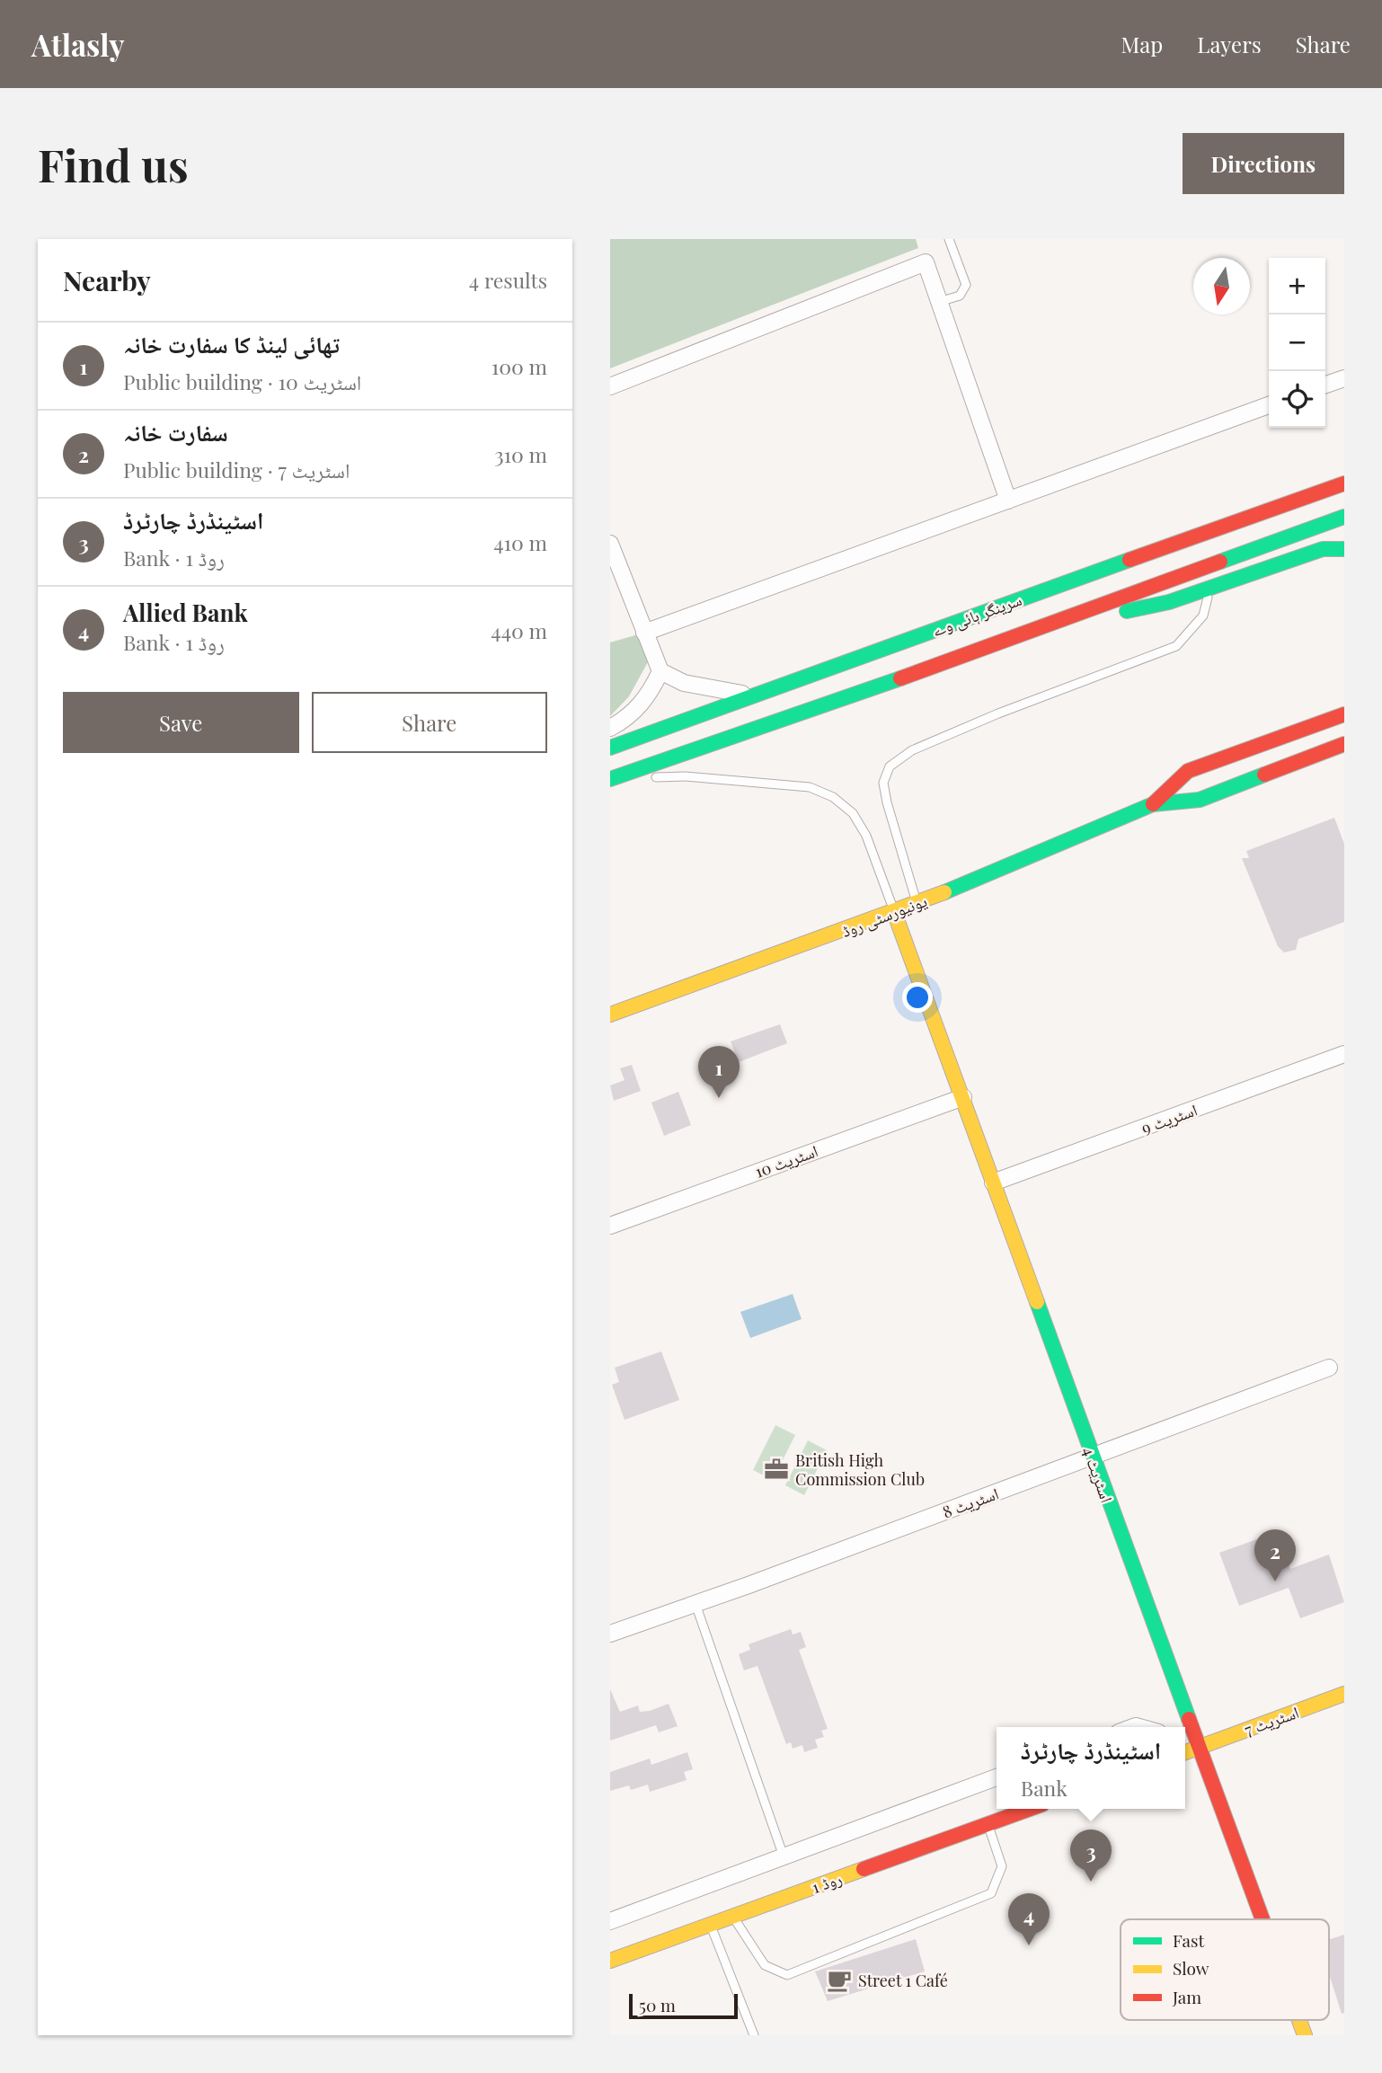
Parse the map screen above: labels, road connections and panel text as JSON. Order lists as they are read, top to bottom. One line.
{"streets":{"main road":["سرینگر ہائی وے","یونیورسٹی روڈ","اسٹریٹ 4","اسٹریٹ 7","روڈ 1"],"street":["اسٹریٹ 9","اسٹریٹ 10","اسٹریٹ 8"]},"crossings":[["یونیورسٹی روڈ","اسٹریٹ 4"],["اسٹریٹ 9","اسٹریٹ 4"],["اسٹریٹ 10","اسٹریٹ 4"],["اسٹریٹ 4","اسٹریٹ 8"],["اسٹریٹ 4","اسٹریٹ 7"]],"places":{"office":["British High Commission Club"],"cafe":["Street 1 Café"]},"legend":["Fast","Slow","Jam"],"scale_bar":"50 m","north":"bottom","page":{"header":"Atlasly","nav":["Map","Layers","Share"],"buttons":["Directions",["Save","Share"]],"title":"Find us","heading":["Nearby","4 results"],"map_buttons":["+","−"],"list":[{"mark":"1","name":"تھائی لینڈ کا سفارت خانہ","note":"Public building · اسٹریٹ 10","value":"100 m"},{"mark":"2","name":"سفارت خانہ","note":"Public building · اسٹریٹ 7","value":"310 m"},{"mark":"3","name":"اسٹینڈرڈ چارٹرڈ","note":"Bank · روڈ 1","value":"410 m"},{"mark":"4","name":"Allied Bank","note":"Bank · روڈ 1","value":"440 m"}],"pins":["1","2","3","4"],"popup":["اسٹینڈرڈ چارٹرڈ","Bank"],"scale":"50 m"}}
